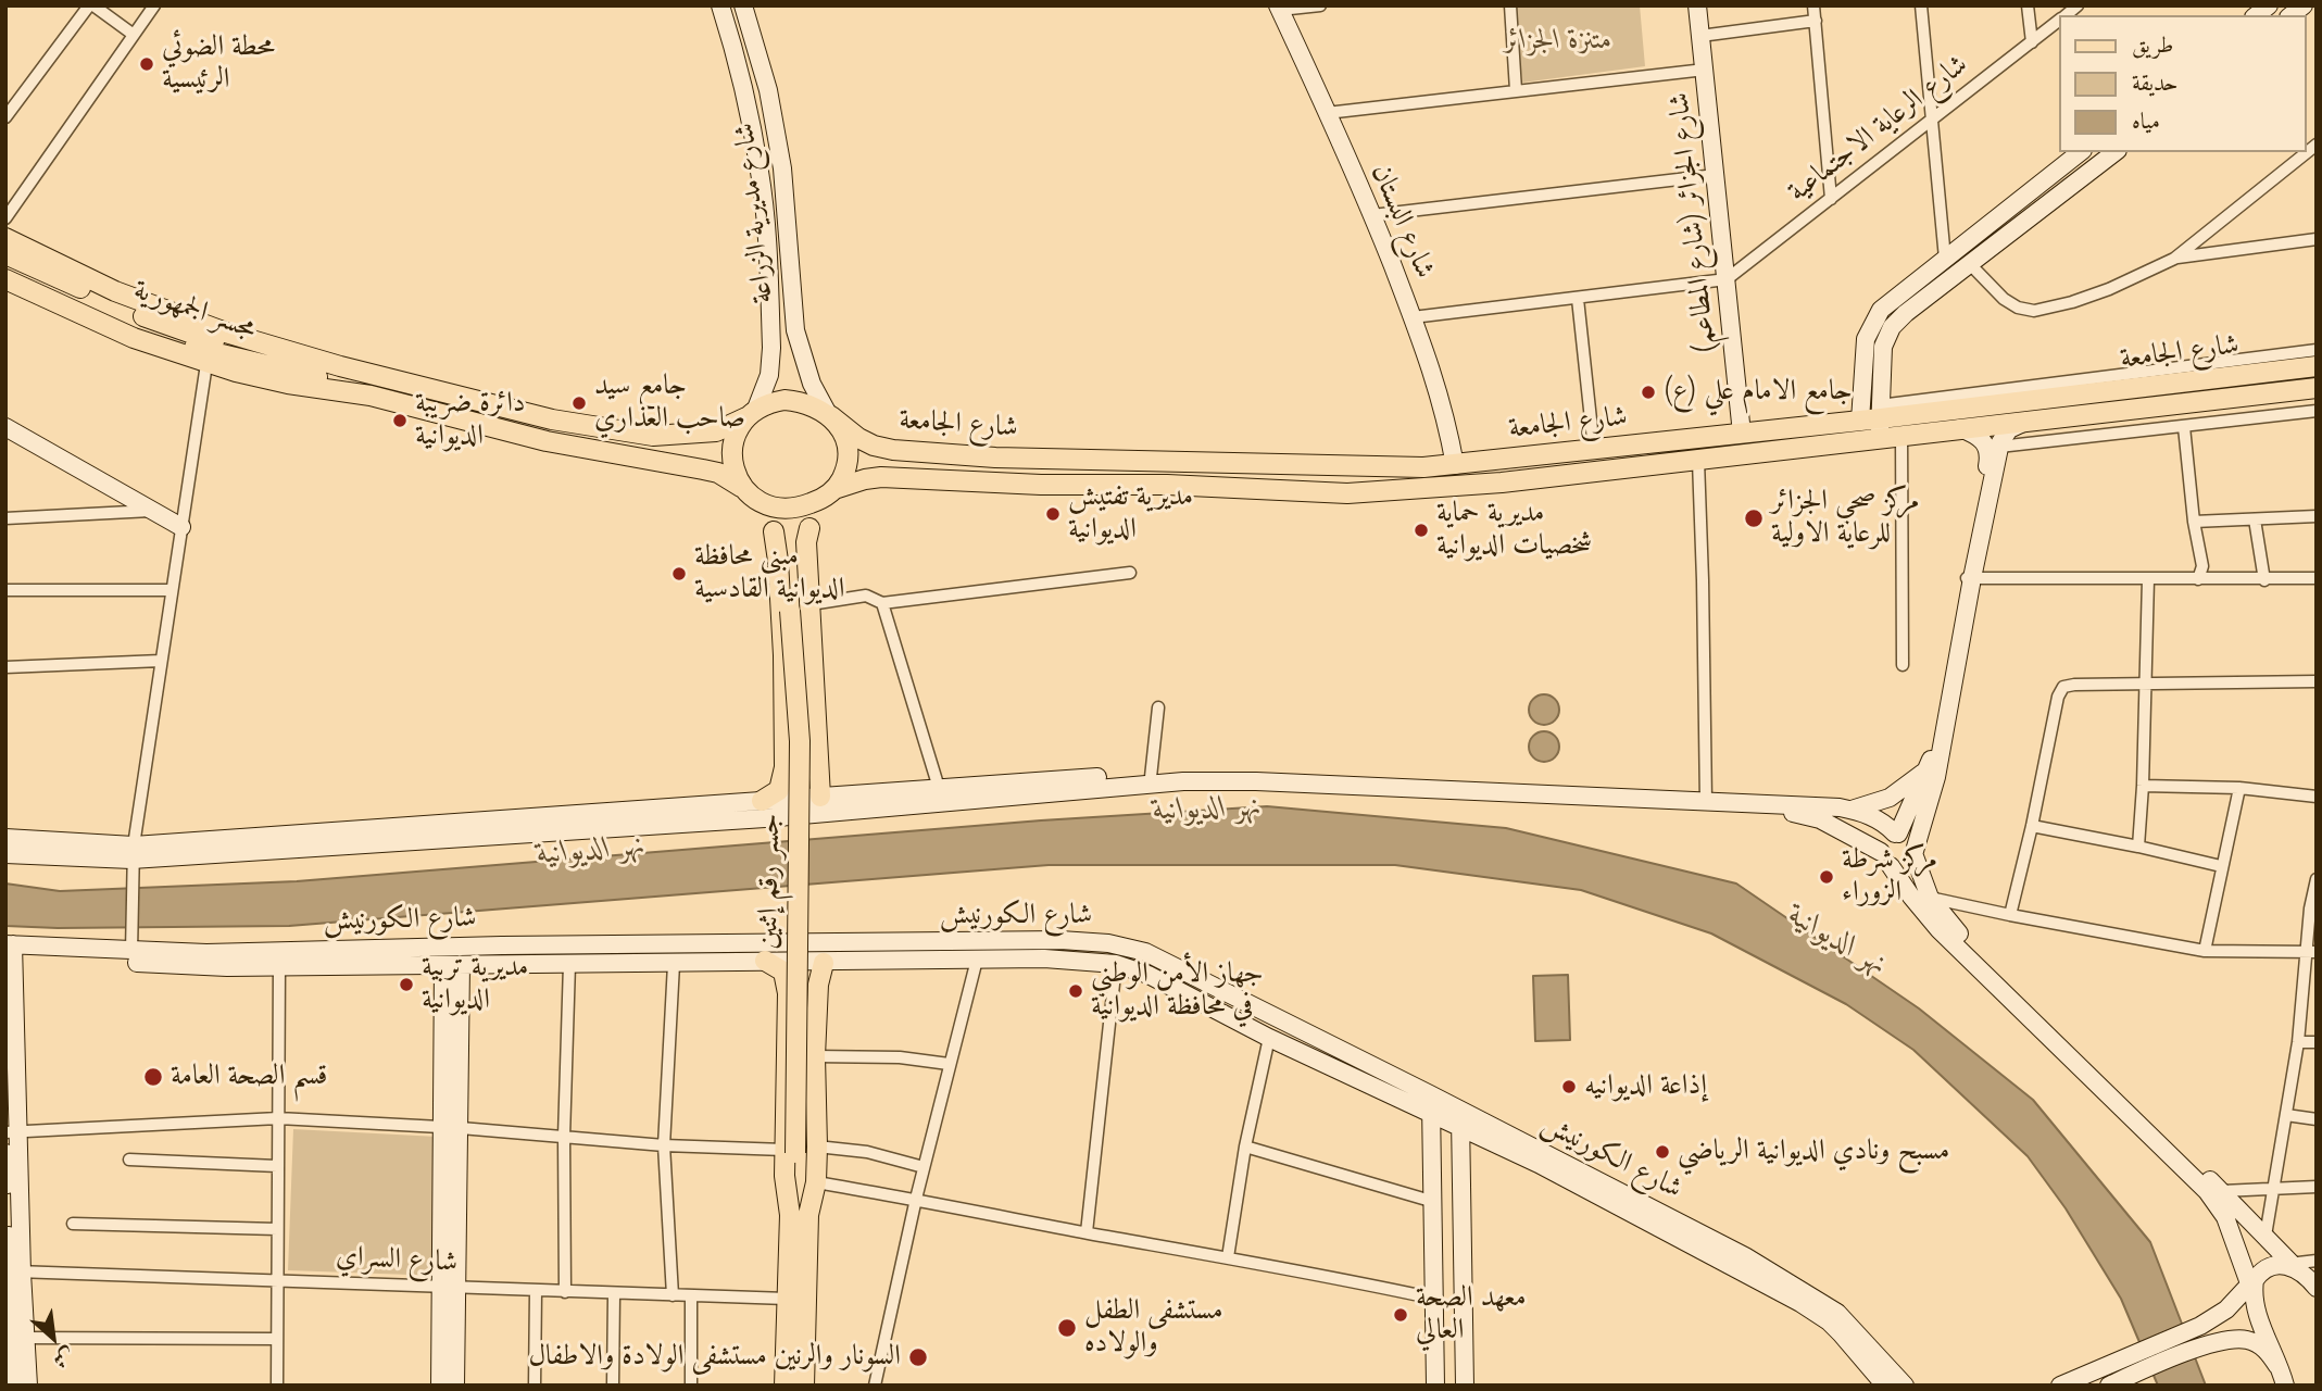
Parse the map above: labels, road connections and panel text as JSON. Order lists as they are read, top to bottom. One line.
{"streets":{"main road":["شارع مديرية الزراعة","شارع البستان","شارع الجزائر (شارع المطاعم)","مجسر الجمهورية","شارع الجامعة","جسر رقم إثنين","شارع الكورنيش"],"street":["شارع الرعاية الاجتماعية","شارع السراي"]},"crossings":[["شارع الرعاية الاجتماعية","شارع الجزائر (شارع المطاعم)"],["شارع مديرية الزراعة","شارع الجامعة"],["شارع البستان","شارع الجامعة"],["شارع الجزائر (شارع المطاعم)","شارع الجامعة"]],"water":["نهر الديوانية"],"parks":["متنزة الجزائر"],"places":["محطة الضوئي الرئيسية","جامع الامام علي (ع)","جامع سيد صاحب العذاري","دائرة ضريبة الديوانية","مديرية تفتيش الديوانية","مركز صحي الجزائر للرعاية الاولية","مديرية حماية شخصيات الديوانية","مبنى محافظة الديوانية القادسية","مركز شرطة الزوراء","مديرية تربية الديوانية","جهاز الأمن الوطني في محافظة الديوانية","قسم الصحة العامة","إذاعة الديوانيه","مسبح ونادي الديوانية الرياضي","معهد الصحة العالي","مستشفى الطفل والولاده","السونار والرنين مستشفى الولادة والاطفال"],"legend":["طريق","حديقة","مياه"],"north":"bottom right"}
